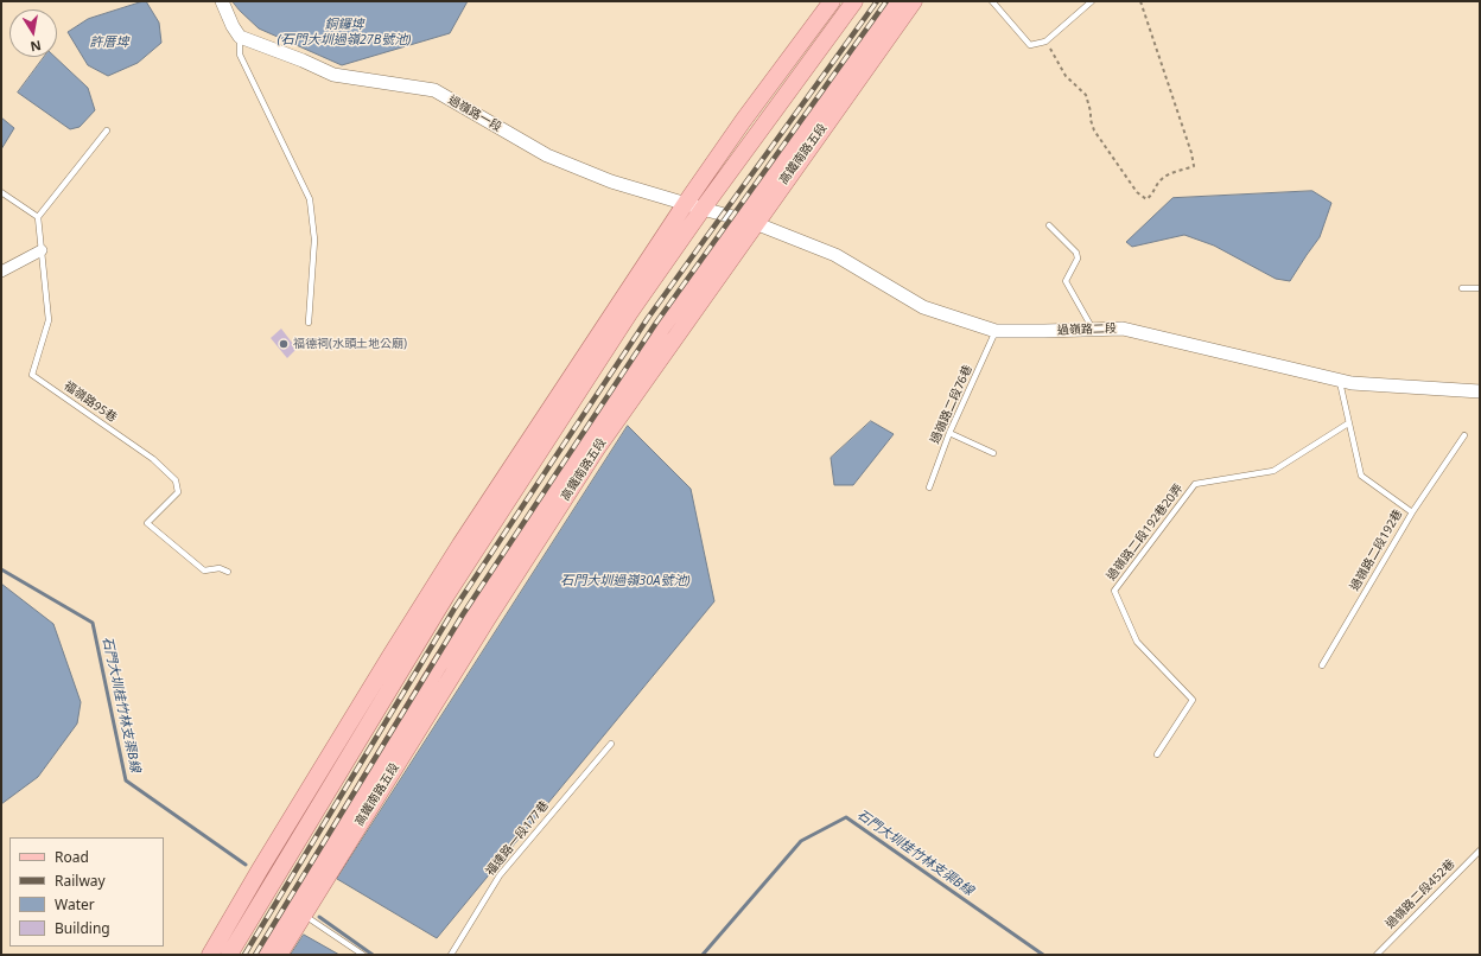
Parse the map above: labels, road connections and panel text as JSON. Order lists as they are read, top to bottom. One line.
{"streets":{"main road":["高鐵南路五段"],"street":["過嶺路一段","過嶺路二段"],"lane":["福嶺路95巷","過嶺路二段76巷","過嶺路二段192巷20弄","過嶺路二段192巷","福達路一段177巷","過嶺路二段452巷"]},"crossings":[["過嶺路一段","高鐵南路五段"],["過嶺路一段","過嶺路二段"],["高鐵南路五段","過嶺路二段"],["過嶺路二段","過嶺路二段76巷"],["過嶺路二段","過嶺路二段192巷"],["過嶺路二段192巷20弄","過嶺路二段192巷"]],"water":["銅鑼埤 (石門大圳過嶺27B號池)","許厝埤","石門大圳過嶺30A號池)","石門大圳桂竹林支渠B線"],"places":["福德祠(水頭土地公廟)"],"legend":["Road","Railway","Water","Building"],"north":"bottom"}
